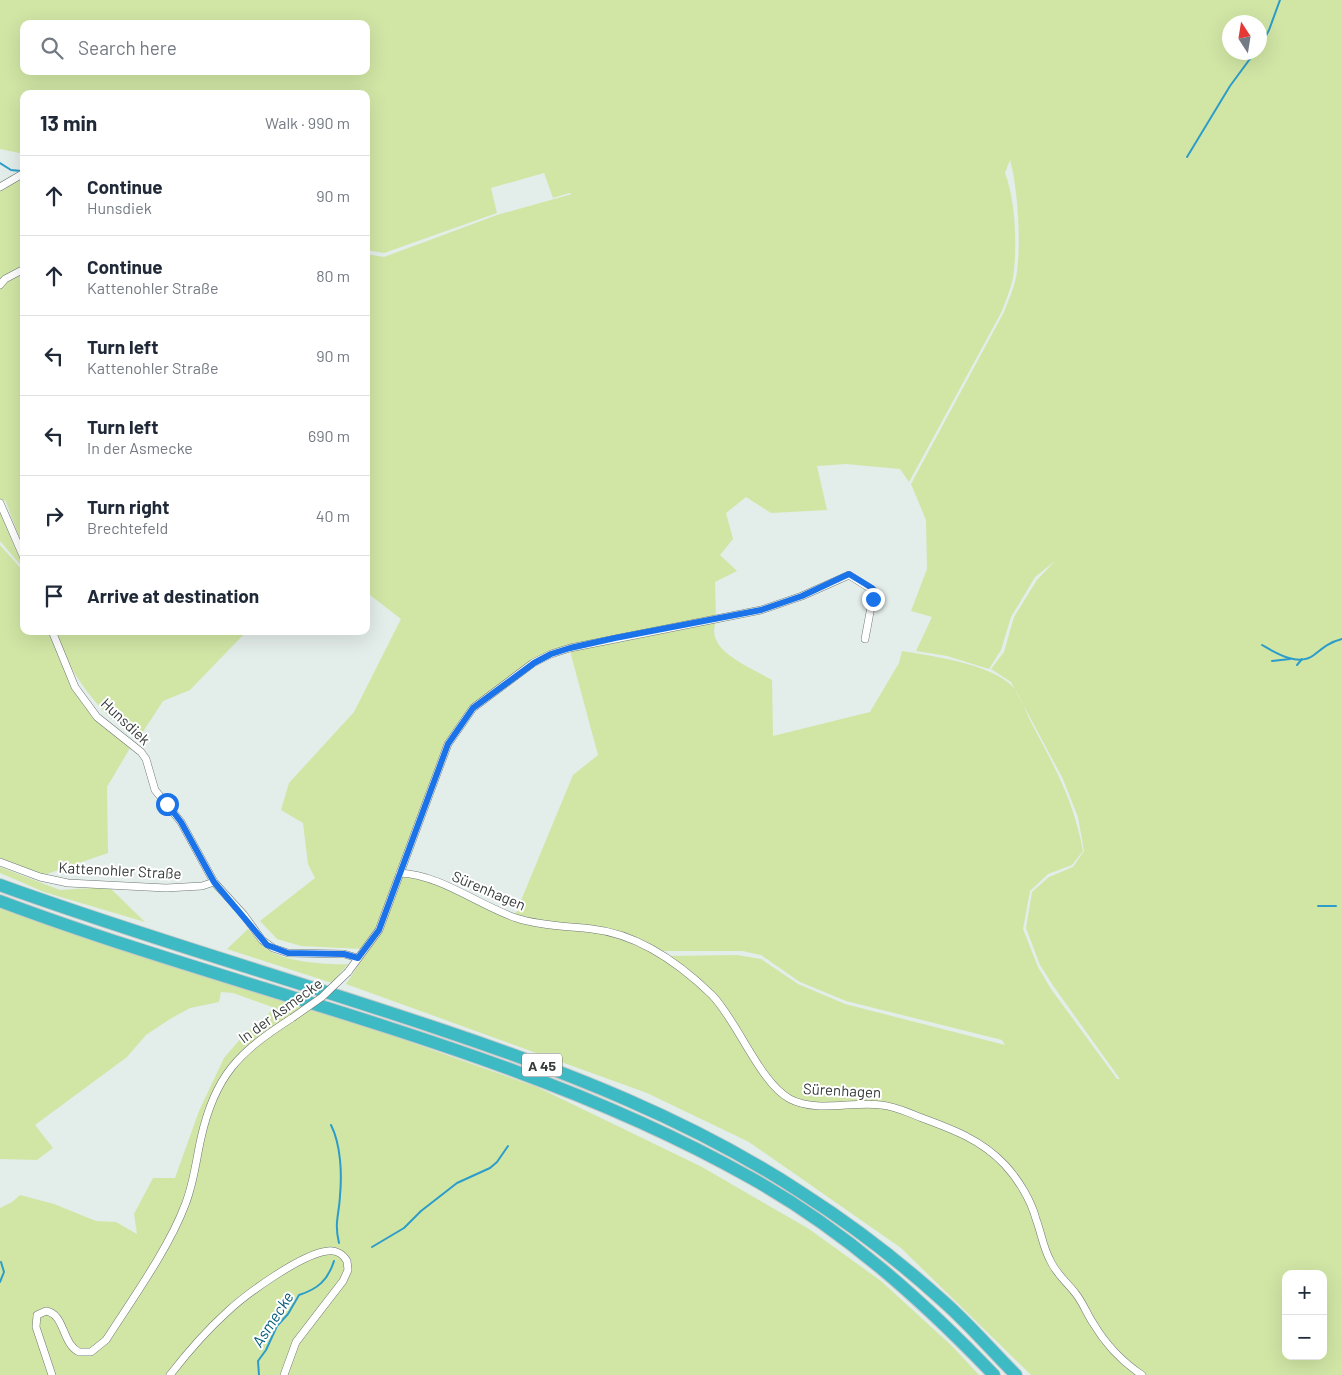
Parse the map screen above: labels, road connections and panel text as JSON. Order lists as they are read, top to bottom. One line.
{"streets":{"highway":["A 45"],"street":["Hunsdiek","Kattenohler Straße","Sürenhagen","In der Asmecke"]},"crossings":[["Hunsdiek","Kattenohler Straße"],["Sürenhagen","In der Asmecke"]],"water":["Asmecke"],"north":"top","page":{"search":"Search here","heading":["13 min","Walk · 990 m"],"list":[["Continue","Hunsdiek","90 m"],["Continue","Kattenohler Straße","80 m"],["Turn left","Kattenohler Straße","90 m"],["Turn left","In der Asmecke","690 m"],["Turn right","Brechtefeld","40 m"],"Arrive at destination"],"map_buttons":["+","−"]}}
